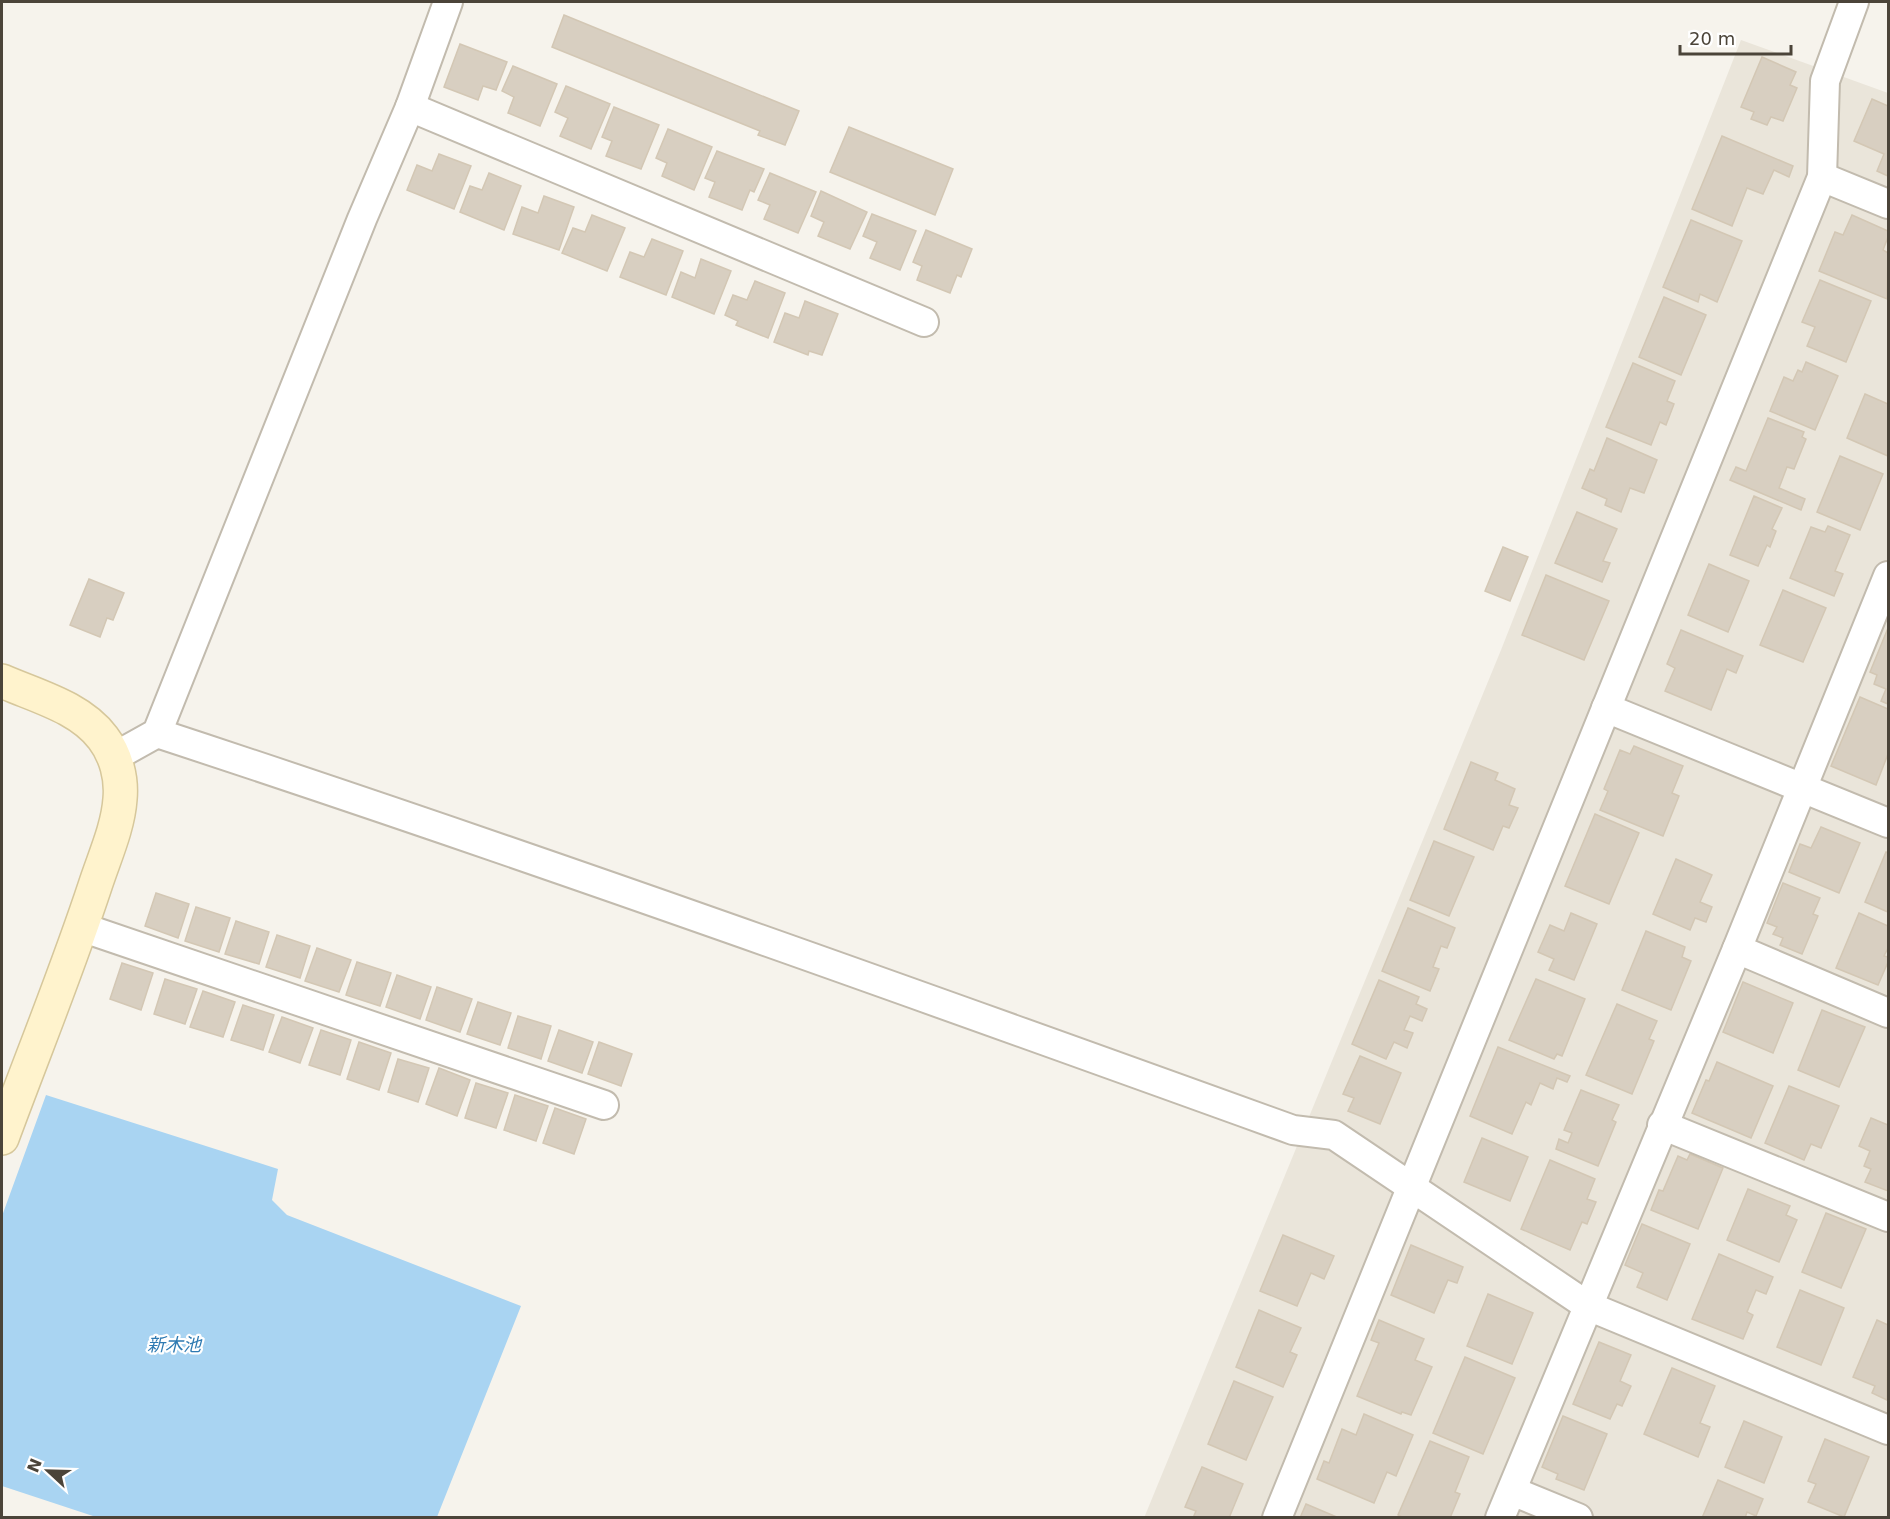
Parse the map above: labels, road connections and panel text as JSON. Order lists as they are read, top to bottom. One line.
{"water":["新木池"],"scale_bar":"20 m","north":"left"}
